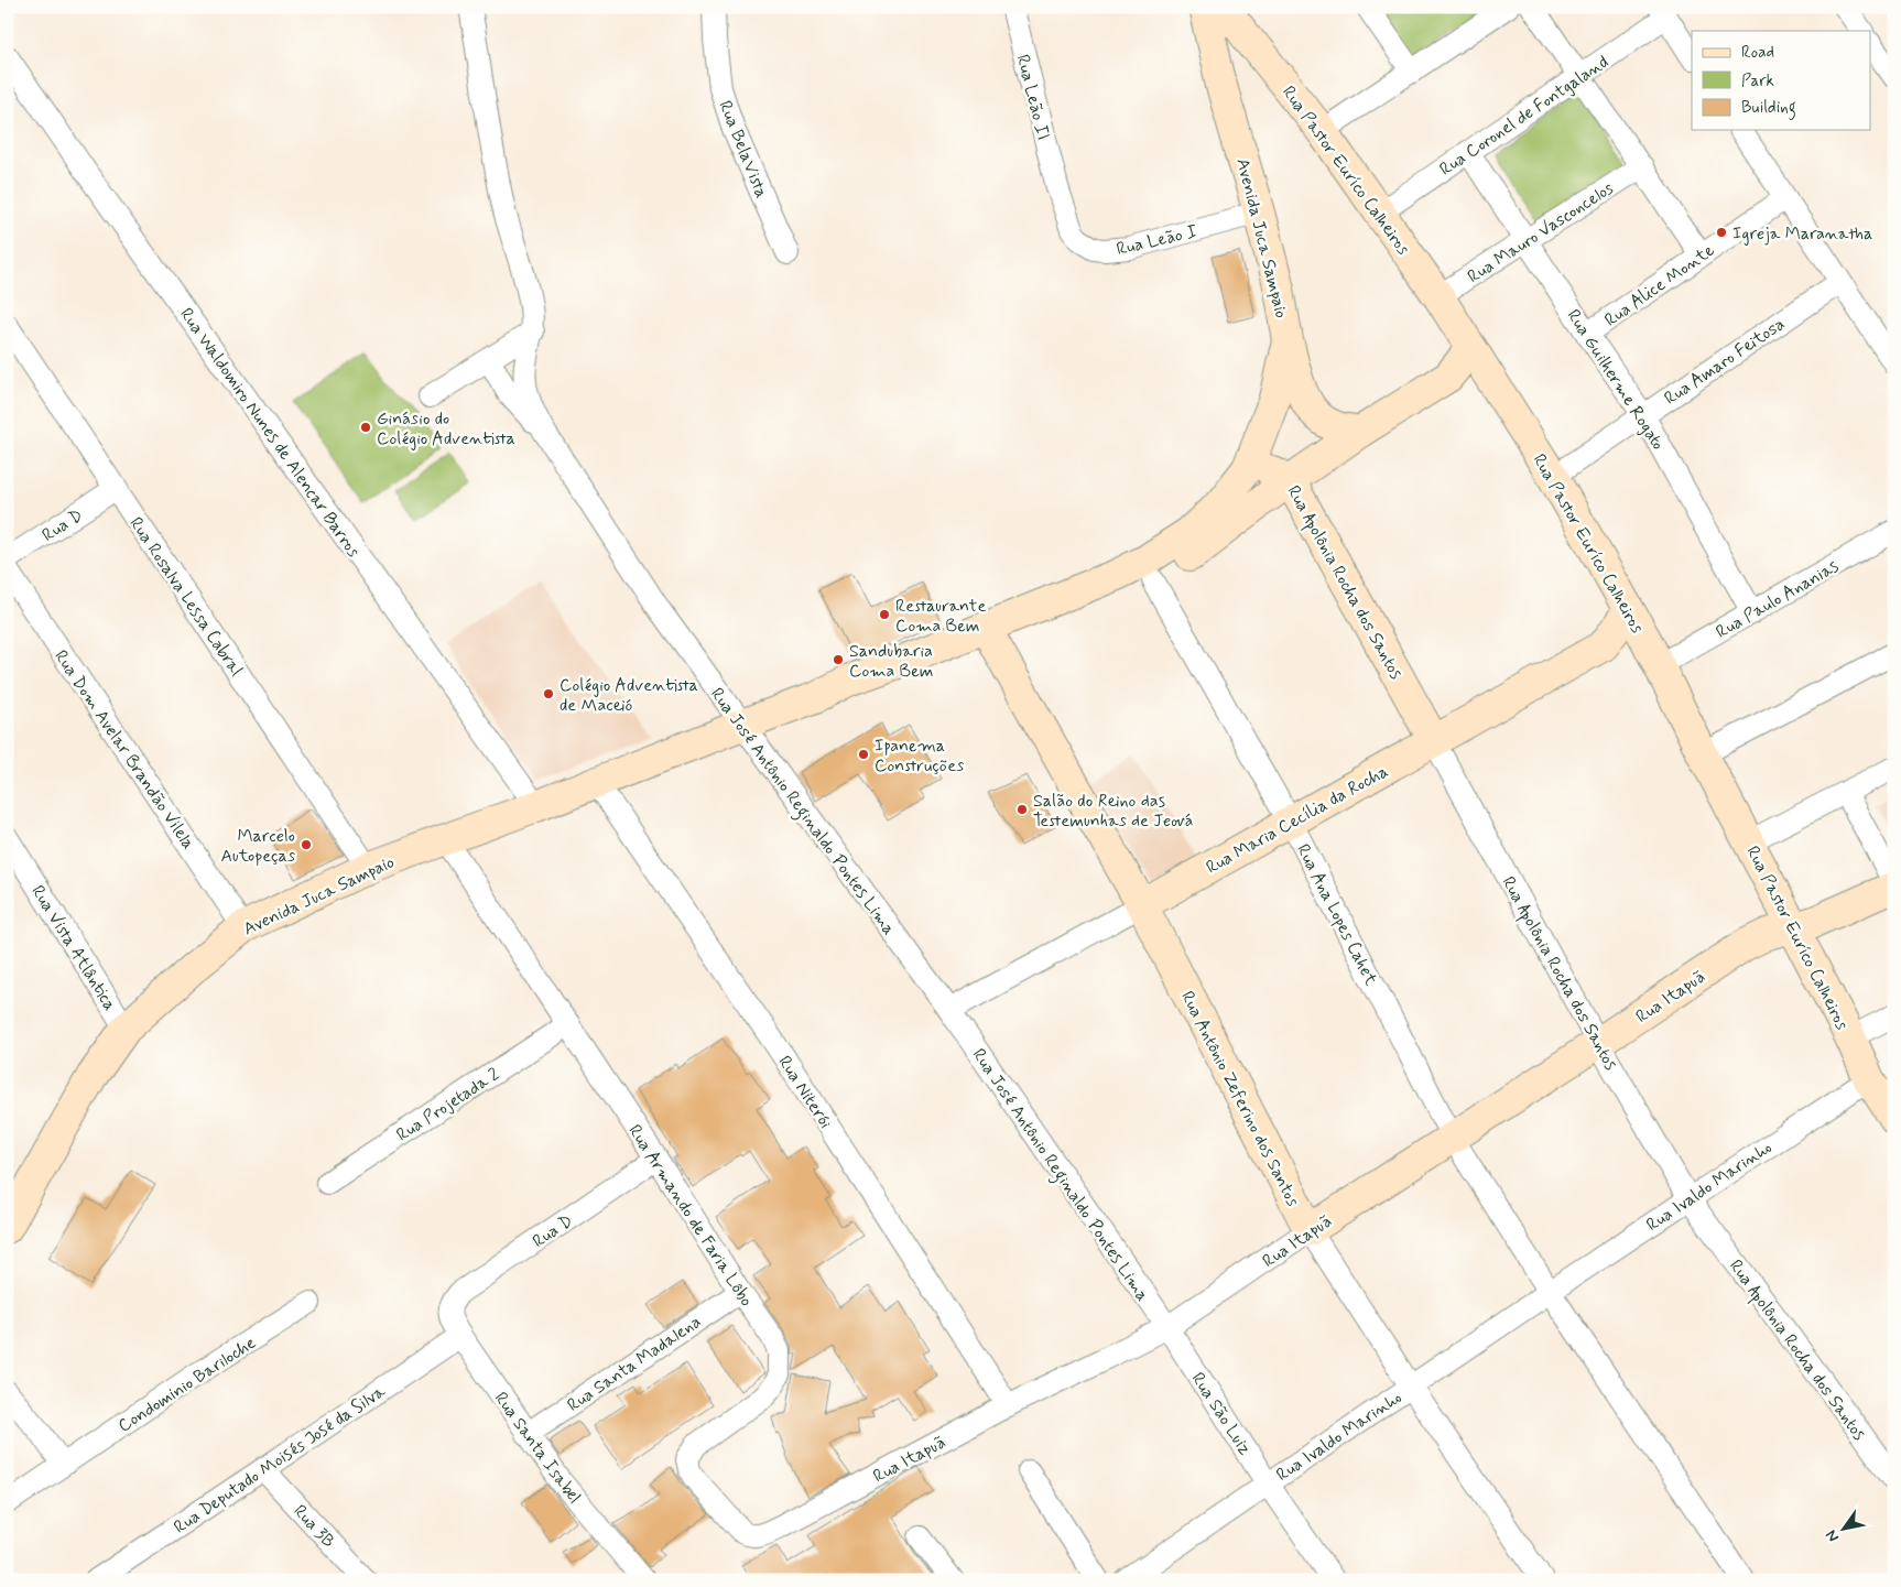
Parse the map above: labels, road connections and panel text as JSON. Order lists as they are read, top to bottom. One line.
{"streets":{"main road":["Rua Pastor Euríco Calheiros","Avenida Juca Sampaio","Rua Apolônia Rocha dos Santos","Rua Maria Cecília da Rocha","Rua Itapuã","Rua Antônio Zeferino dos Santos"],"street":["Rua Leão II","Rua Coronel de Fontgaland","Rua BelaVista","Rua Mauro Vasconcelos","Rua Leão I","Rua Alice Monte","Rua Amaro Feitosa","Rua Guilherme Rogato","Rua Waldomiro Nunes de Alencar Barros","Rua D","Rua Rosalva Lessa Cabral","Rua Paulo Ananias","Rua Dom Avelar Brandão Vilela","Rua José Antônio Reginaldo Pontes Lima","Rua Ana Lopes Cahet","Rua Vista Atlântica","Rua Niterói","Rua Projetada 2","Rua Ivaldo Marinho","Rua Armando de Faria Lôbo","Rua Santa Madalena","Condominio Bariloche","Rua São Luiz","Rua Santa Isabel","Rua Deputado Moisés José da Silva","Rua 3B"]},"crossings":[["Rua Leão II","Rua Leão I"],["Rua Coronel de Fontgaland","Rua Pastor Euríco Calheiros"],["Rua Coronel de Fontgaland","Rua Guilherme Rogato"],["Rua Pastor Euríco Calheiros","Rua Mauro Vasconcelos"],["Rua Pastor Euríco Calheiros","Avenida Juca Sampaio"],["Rua Pastor Euríco Calheiros","Rua Amaro Feitosa"],["Rua Pastor Euríco Calheiros","Rua Paulo Ananias"],["Rua Pastor Euríco Calheiros","Rua Maria Cecília da Rocha"],["Rua Pastor Euríco Calheiros","Rua Itapuã"],["Rua Pastor Euríco Calheiros","Rua Ivaldo Marinho"],["Rua Mauro Vasconcelos","Rua Guilherme Rogato"],["Avenida Juca Sampaio","Rua Leão I"],["Avenida Juca Sampaio","Rua Waldomiro Nunes de Alencar Barros"],["Avenida Juca Sampaio","Rua Apolônia Rocha dos Santos"],["Avenida Juca Sampaio","Rua Rosalva Lessa Cabral"],["Avenida Juca Sampaio","Rua Dom Avelar Brandão Vilela"],["Avenida Juca Sampaio","Rua José Antônio Reginaldo Pontes Lima"],["Avenida Juca Sampaio","Rua Ana Lopes Cahet"],["Avenida Juca Sampaio","Rua Vista Atlântica"],["Avenida Juca Sampaio","Rua Niterói"],["Avenida Juca Sampaio","Rua Antônio Zeferino dos Santos"],["Avenida Juca Sampaio","Rua Armando de Faria Lôbo"],["Rua Alice Monte","Rua Guilherme Rogato"],["Rua Amaro Feitosa","Rua Guilherme Rogato"],["Rua Guilherme Rogato","Rua Paulo Ananias"],["Rua D","Rua Rosalva Lessa Cabral"],["Rua D","Rua Armando de Faria Lôbo"],["Rua D","Rua Santa Isabel"],["Rua Apolônia Rocha dos Santos","Rua Maria Cecília da Rocha"],["Rua Apolônia Rocha dos Santos","Rua Itapuã"],["Rua Apolônia Rocha dos Santos","Rua Ivaldo Marinho"],["Rua José Antônio Reginaldo Pontes Lima","Rua Maria Cecília da Rocha"],["Rua José Antônio Reginaldo Pontes Lima","Rua Itapuã"],["Rua José Antônio Reginaldo Pontes Lima","Rua São Luiz"],["Rua Maria Cecília da Rocha","Rua Ana Lopes Cahet"],["Rua Maria Cecília da Rocha","Rua Antônio Zeferino dos Santos"],["Rua Ana Lopes Cahet","Rua Itapuã"],["Rua Itapuã","Rua Niterói"],["Rua Itapuã","Rua Antônio Zeferino dos Santos"],["Rua Itapuã","Rua Armando de Faria Lôbo"],["Rua Itapuã","Rua São Luiz"],["Rua Antônio Zeferino dos Santos","Rua Ivaldo Marinho"],["Rua Projetada 2","Rua Armando de Faria Lôbo"],["Rua Ivaldo Marinho","Rua São Luiz"],["Rua Armando de Faria Lôbo","Rua Santa Madalena"],["Rua Santa Madalena","Rua Santa Isabel"],["Rua Santa Isabel","Rua Deputado Moisés José da Silva"],["Rua Deputado Moisés José da Silva","Rua 3B"]],"places":["Igreja Maranatha","Ginásio do Colégio Adventista","Restaurante Coma Bem","Sandubaria Coma Bem","Colégio Adventista de Maceió","Ipanema Construções","Salão do Reino das Testemunhas de Jeová","Marcelo Autopeças"],"legend":["Road","Park","Building"],"north":"bottom left"}
